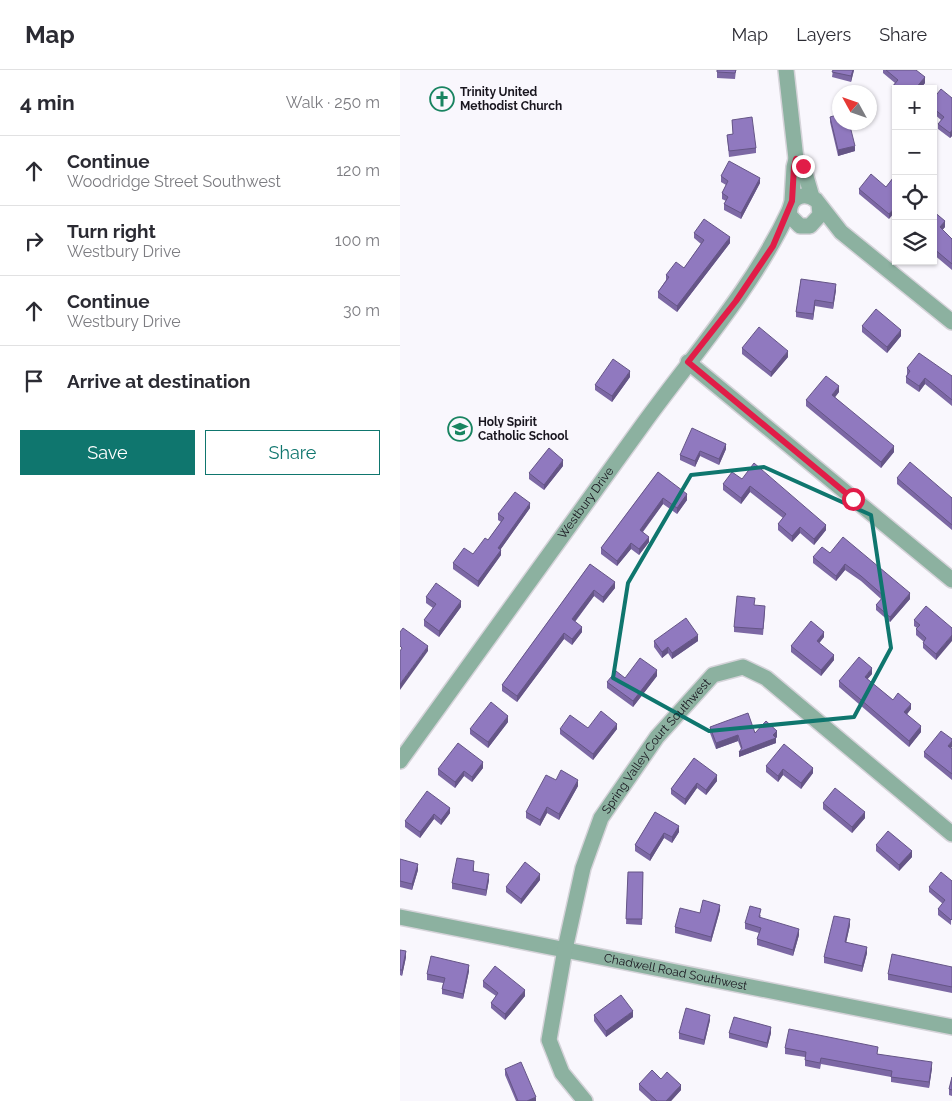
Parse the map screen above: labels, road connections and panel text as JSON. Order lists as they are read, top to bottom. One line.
{"streets":{"street":["Westbury Drive","Spring Valley Court Southwest","Chadwell Road Southwest"]},"crossings":[["Spring Valley Court Southwest","Chadwell Road Southwest"]],"places":{"church":["Trinity United Methodist Church"],"school or university":["Holy Spirit Catholic School"]},"north":"top left","page":{"header":"Map","nav":["Map","Layers","Share"],"heading":["4 min","Walk · 250 m"],"map_buttons":["+","−"],"list":[["Continue","Woodridge Street Southwest","120 m"],["Turn right","Westbury Drive","100 m"],["Continue","Westbury Drive","30 m"],"Arrive at destination"],"buttons":["Save","Share"]}}
